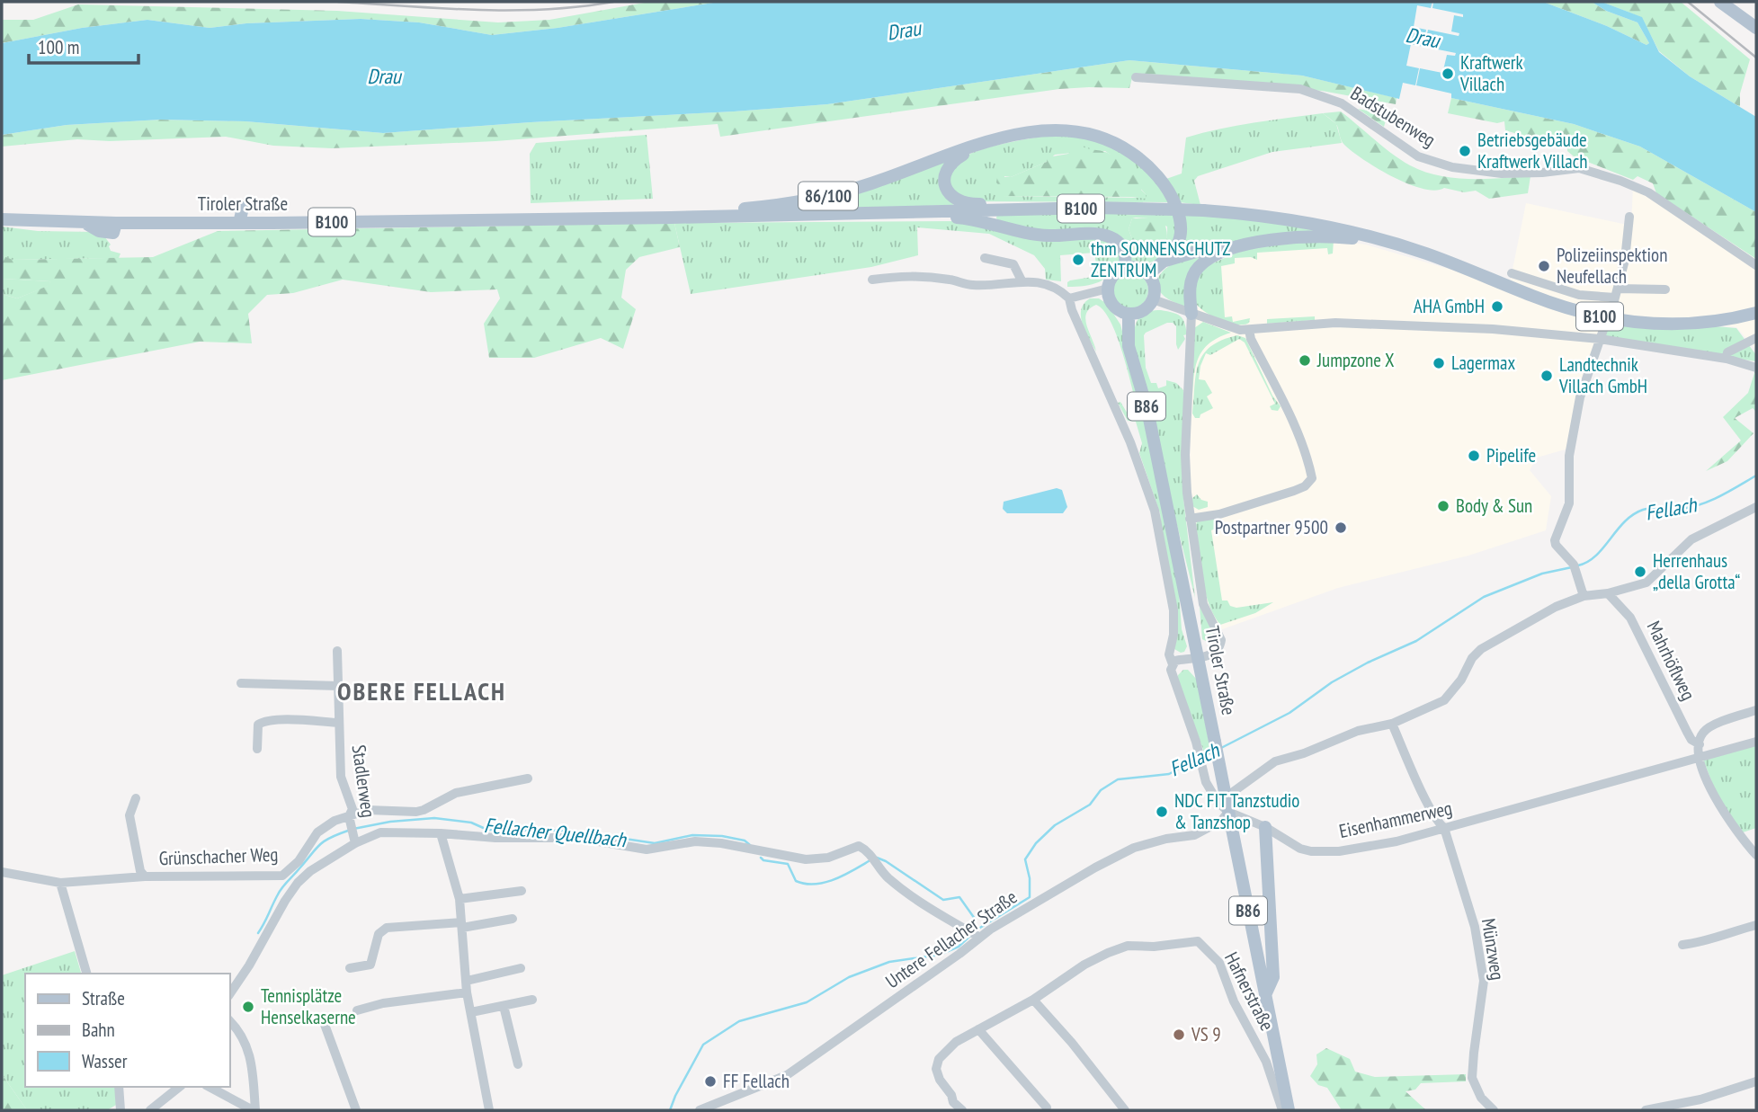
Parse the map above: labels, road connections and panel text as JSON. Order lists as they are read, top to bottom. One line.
{"streets":{"main road":["86/100","Tiroler Straße","B100","B86"],"street":["Badstubenweg","Mahrhöflweg","Stadlerweg","Eisenhammerweg","Grünschacher Weg","Untere Fellacher Straße","Münzweg","Hafnerstraße"]},"crossings":[["86/100","Tiroler Straße"],["86/100","B100"],["Tiroler Straße","B100"],["Tiroler Straße","Eisenhammerweg"],["Tiroler Straße","Untere Fellacher Straße"],["Mahrhöflweg","Eisenhammerweg"],["Stadlerweg","Grünschacher Weg"],["Eisenhammerweg","Untere Fellacher Straße"],["Eisenhammerweg","Münzweg"]],"districts":["OBERE FELLACH"],"water":["Drau","Fellach","Fellacher Quellbach"],"places":["Kraftwerk Villach","Betriebsgebäude Kraftwerk Villach","thm SONNENSCHUTZ ZENTRUM","Polizeiinspektion Neufellach","AHA GmbH","Jumpzone X","Lagermax","Landtechnik Villach GmbH","Pipelife","Body & Sun","Postpartner 9500","Herrenhaus „della Grotta“","NDC FIT Tanzstudio & Tanzshop","Tennisplätze Henselkaserne","VS 9","FF Fellach"],"legend":["Straße","Bahn","Wasser"],"scale_bar":"100 m"}
